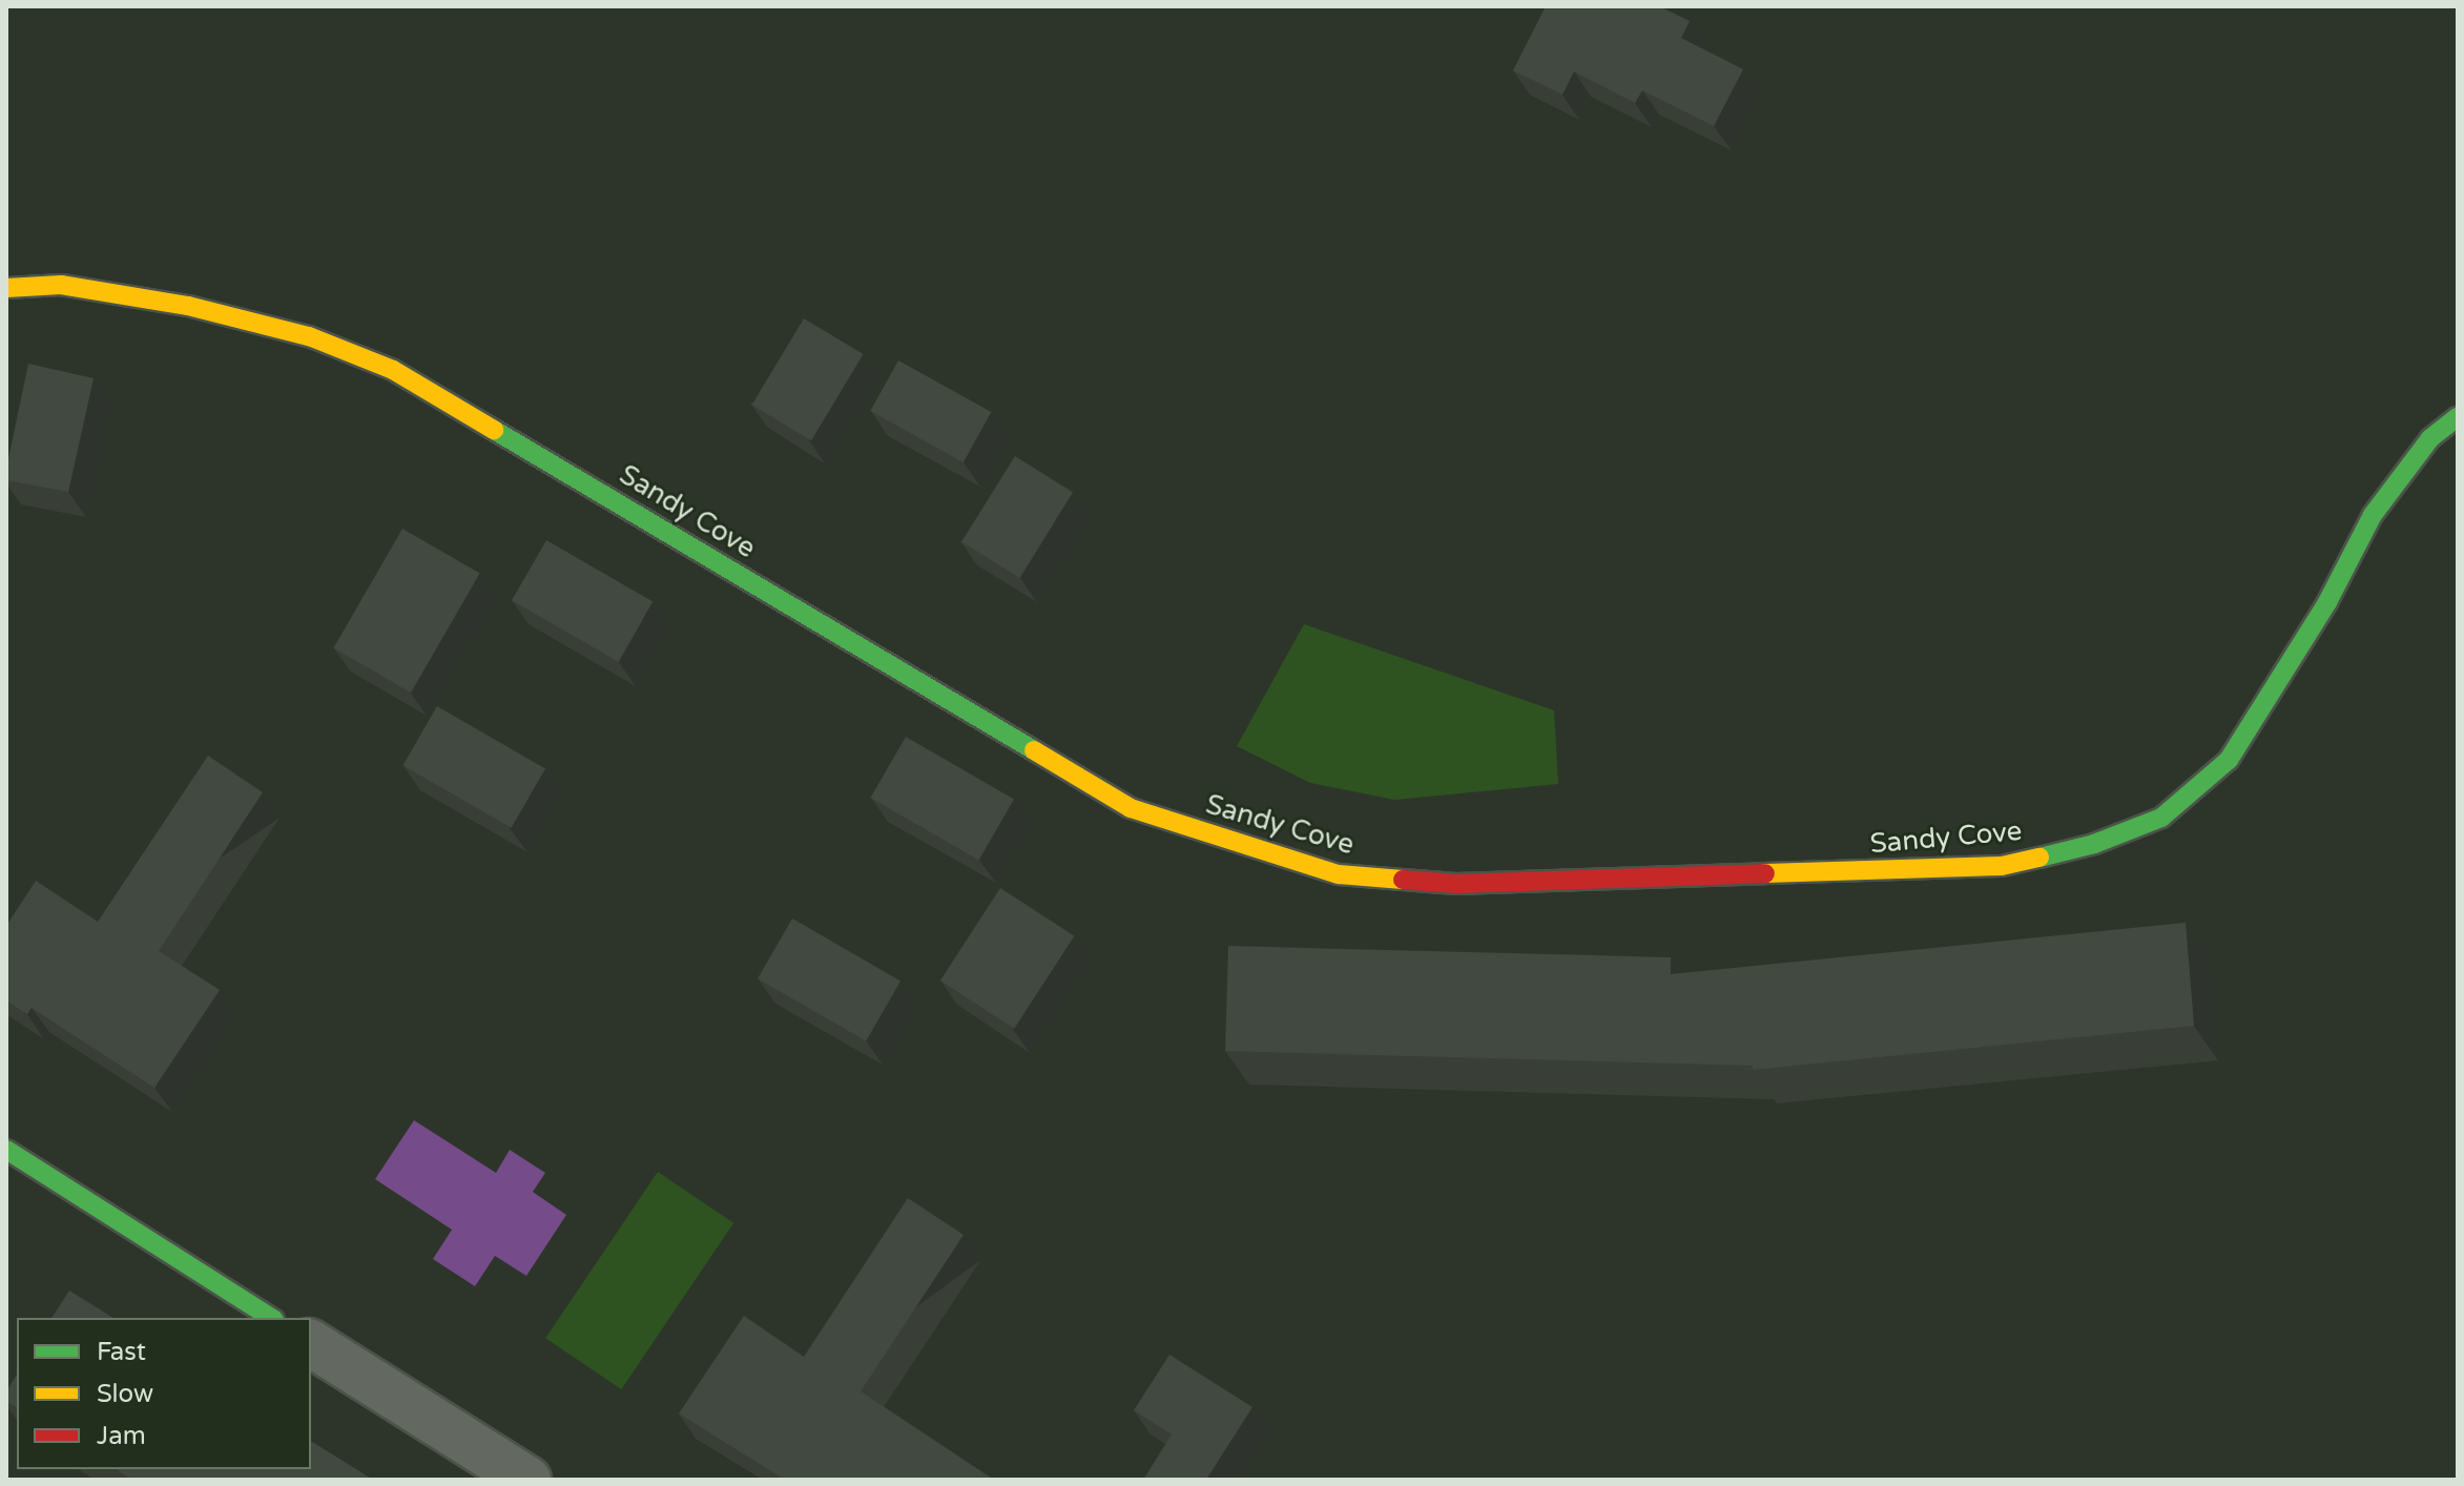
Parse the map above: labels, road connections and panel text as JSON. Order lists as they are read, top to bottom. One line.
{"streets":{"street":["Sandy Cove"]},"legend":["Fast","Slow","Jam"]}
